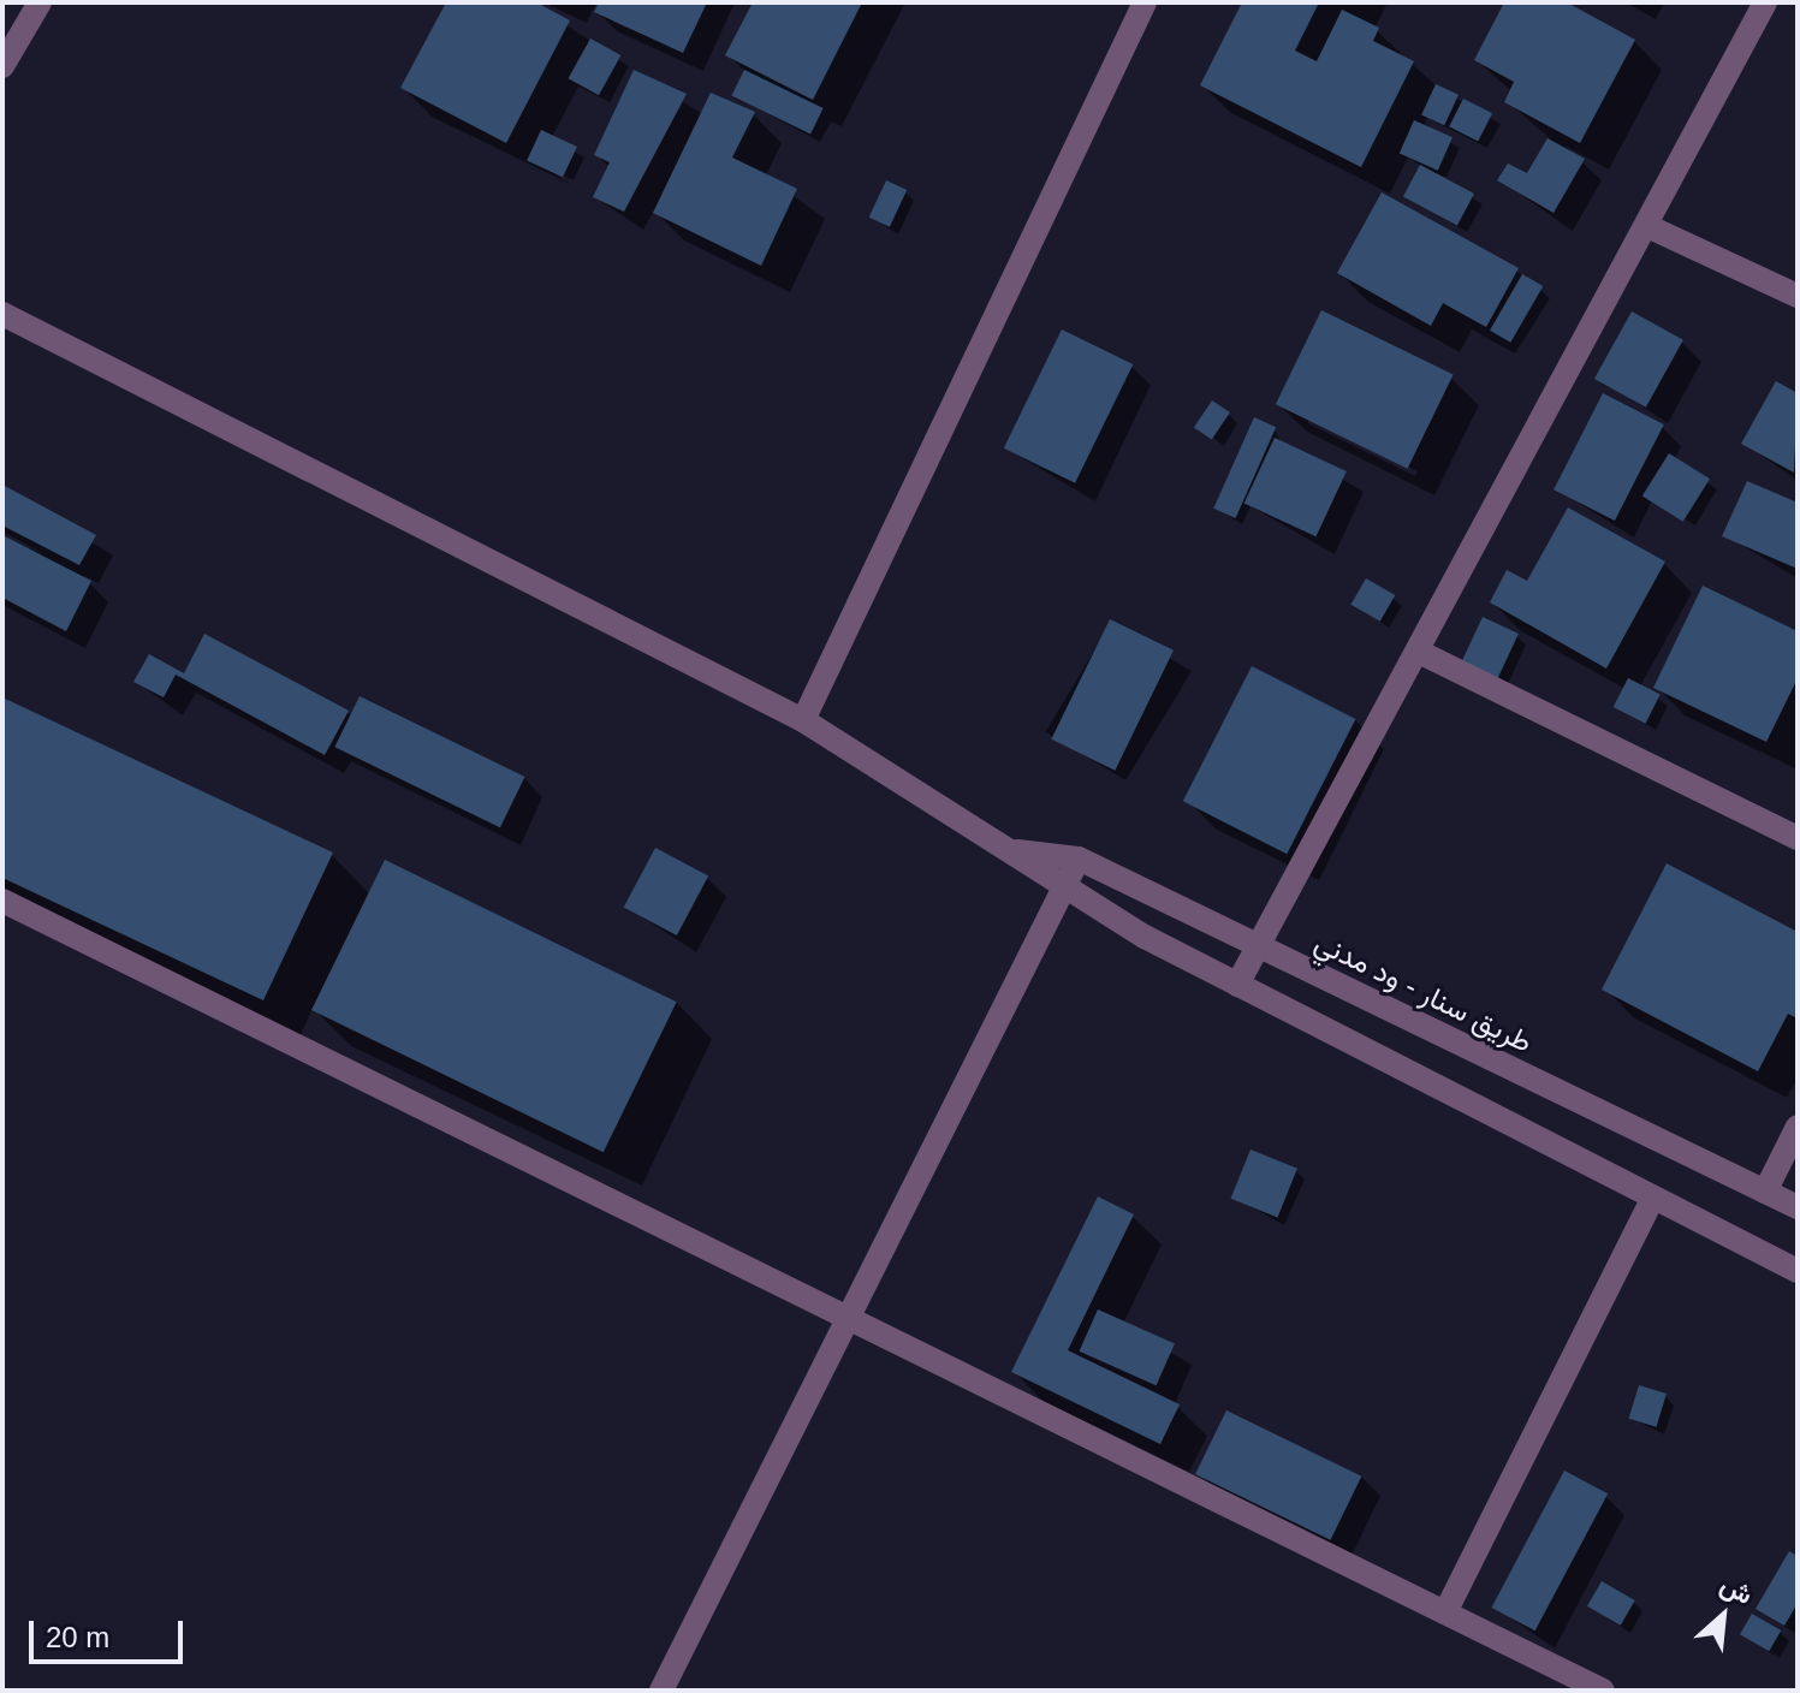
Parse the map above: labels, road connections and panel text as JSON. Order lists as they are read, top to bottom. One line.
{"streets":{"street":["طريق سنار - ود مدني"]},"scale_bar":"20 m","north":"top right"}
